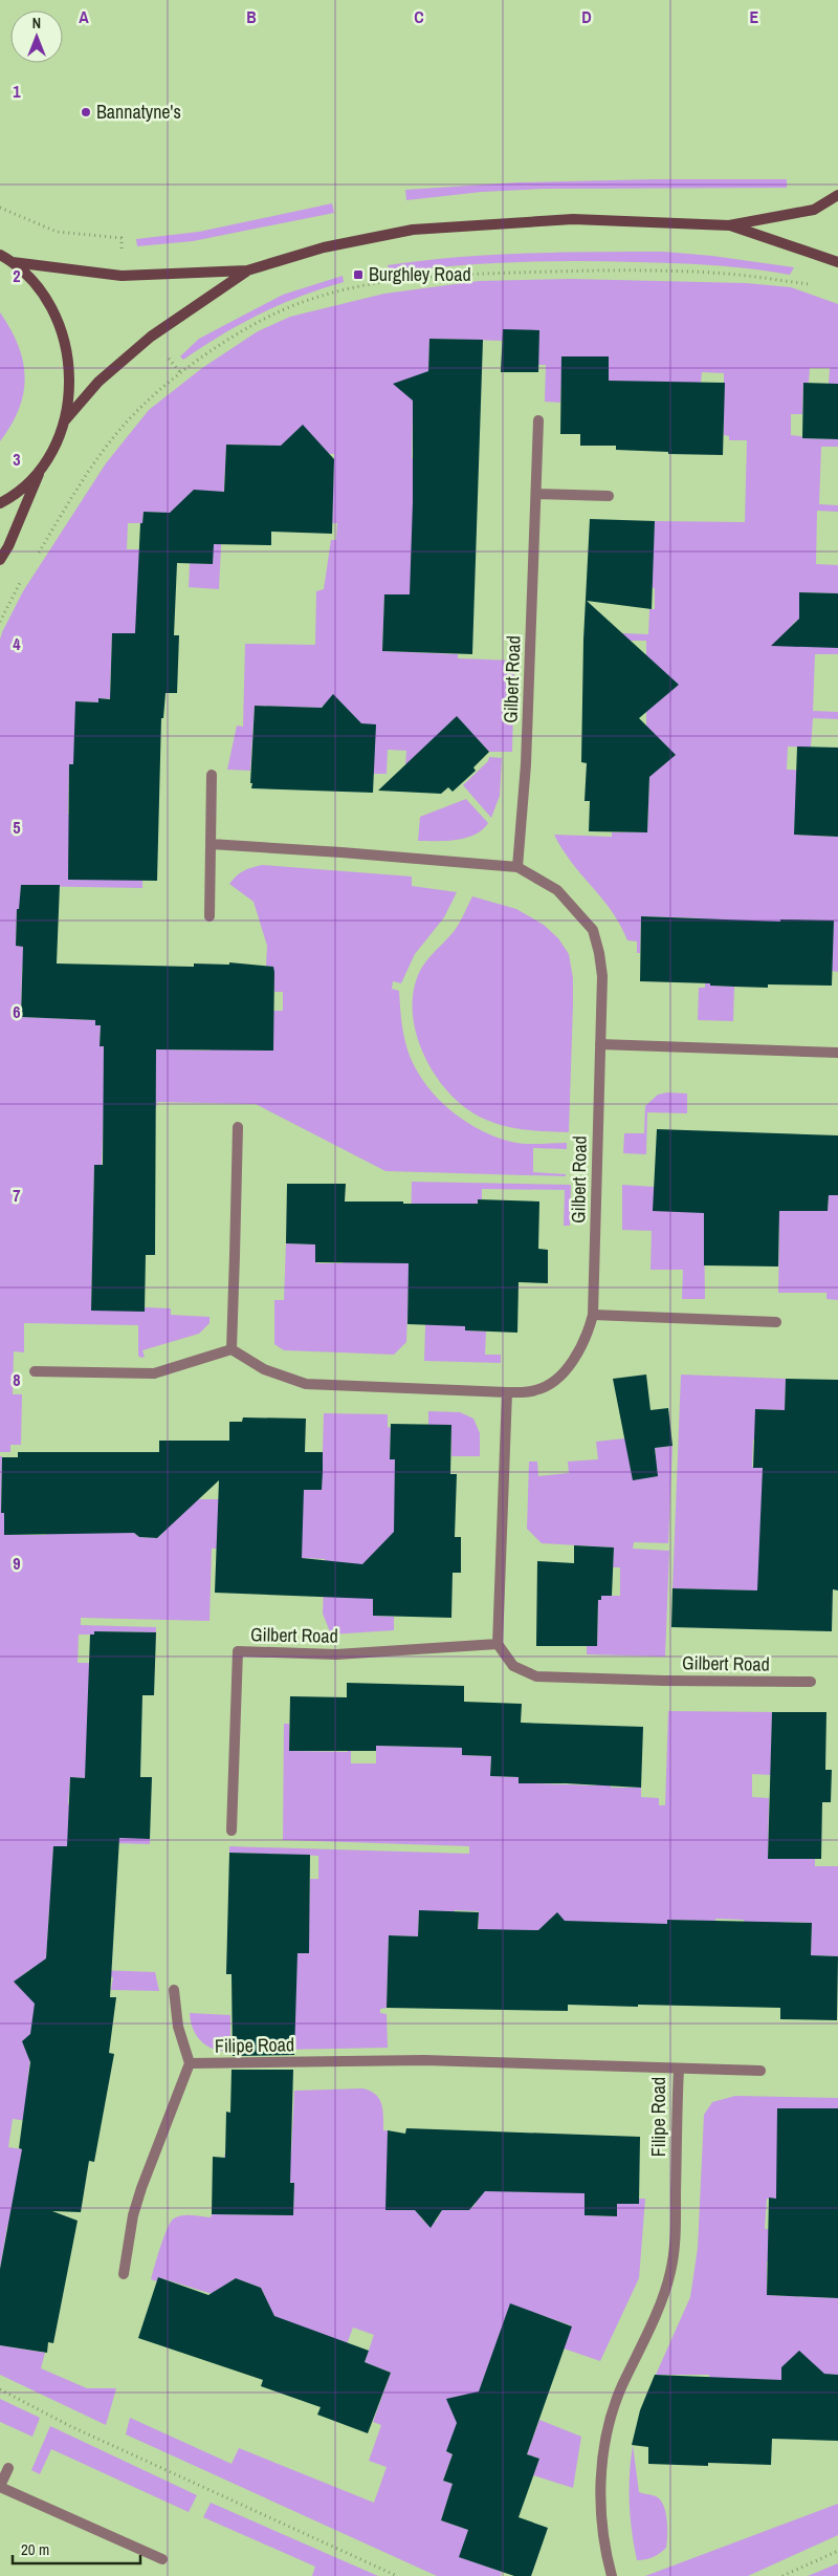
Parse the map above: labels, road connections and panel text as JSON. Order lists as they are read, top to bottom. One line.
{"streets":{"street":["Gilbert Road","Filipe Road"]},"places":{"other":["Bannatyne's"],"transit":["Burghley Road"]},"scale_bar":"20 m","north":"top","grid":{"columns":["A","B","C","D","E"],"rows":["1","2","3","4","5","6","7","8","9"]}}
